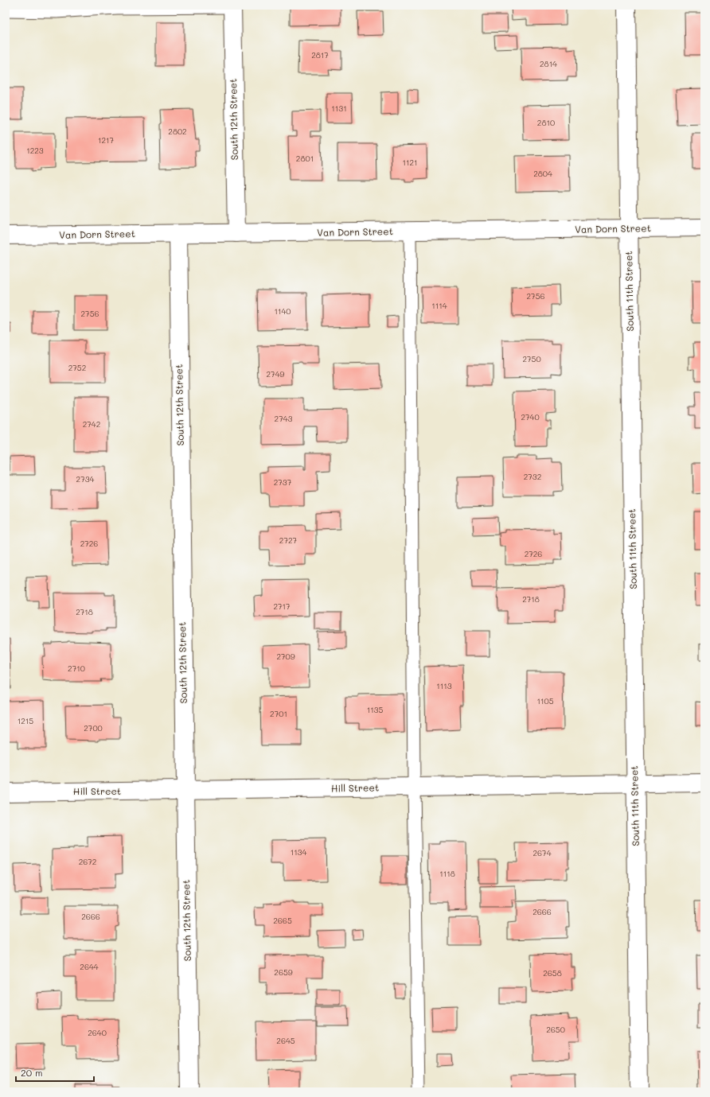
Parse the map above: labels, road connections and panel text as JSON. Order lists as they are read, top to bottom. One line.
{"streets":{"street":["South 12th Street","Van Dorn Street","South 11th Street","Hill Street"]},"crossings":[["South 12th Street","Van Dorn Street"],["South 12th Street","Hill Street"],["Van Dorn Street","South 11th Street"],["South 11th Street","Hill Street"]],"house_numbers":["2817","2814","1131","2810","2802","1217","1223","2801","1121","2804","2756","1114","1140","2756","2750","2752","2749","2740","2743","2742","2732","2734","2737","2727","2726","2726","2718","2717","2718","2709","2710","1113","1105","1135","2701","1215","2700","1134","2674","2672","1118","2666","2666","2665","2644","2659","2658","2650","2640","2645"],"scale_bar":"20 m"}
